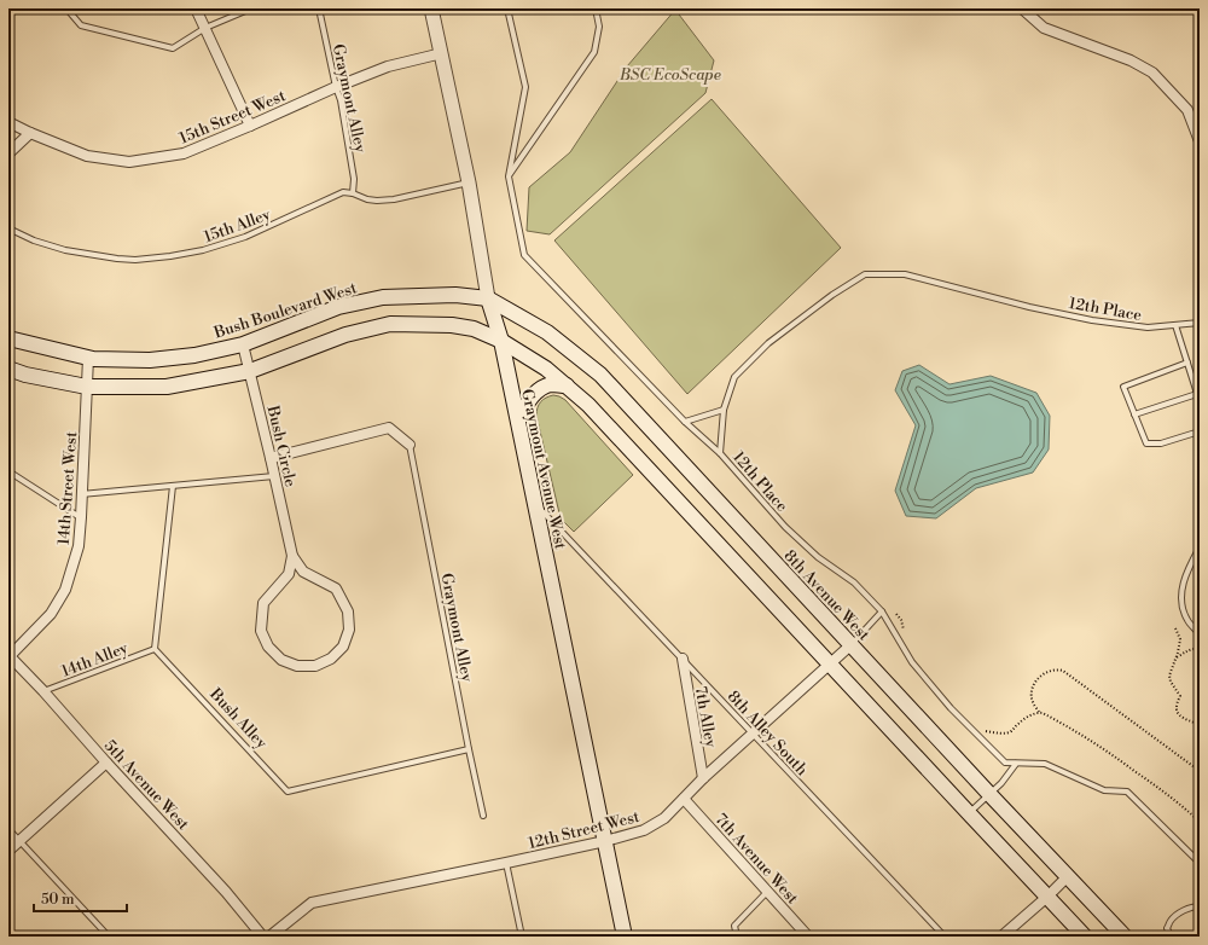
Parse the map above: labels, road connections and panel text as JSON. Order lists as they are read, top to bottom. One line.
{"streets":{"main road":["Bush Boulevard West","Graymont Avenue West","8th Avenue West"],"street":["15th Street West","Bush Circle","14th Street West","7th Alley","5th Avenue West","12th Street West","7th Avenue West"],"lane":["Graymont Alley","15th Alley","12th Place","14th Alley","Bush Alley","8th Alley South"]},"crossings":[["Graymont Alley","15th Street West"],["Graymont Alley","15th Alley"],["Graymont Alley","Bush Alley"],["15th Street West","Graymont Avenue West"],["15th Alley","Graymont Avenue West"],["Bush Boulevard West","Bush Circle"],["Bush Boulevard West","Graymont Avenue West"],["Bush Boulevard West","14th Street West"],["Bush Boulevard West","8th Avenue West"],["Graymont Avenue West","8th Avenue West"],["Graymont Avenue West","8th Alley South"],["Graymont Avenue West","12th Street West"],["14th Street West","5th Avenue West"],["8th Avenue West","12th Street West"],["14th Alley","Bush Alley"],["14th Alley","5th Avenue West"],["7th Alley","8th Alley South"],["7th Alley","12th Street West"],["8th Alley South","12th Street West"],["12th Street West","7th Avenue West"]],"parks":["BSC EcoScape"],"scale_bar":"50 m"}
